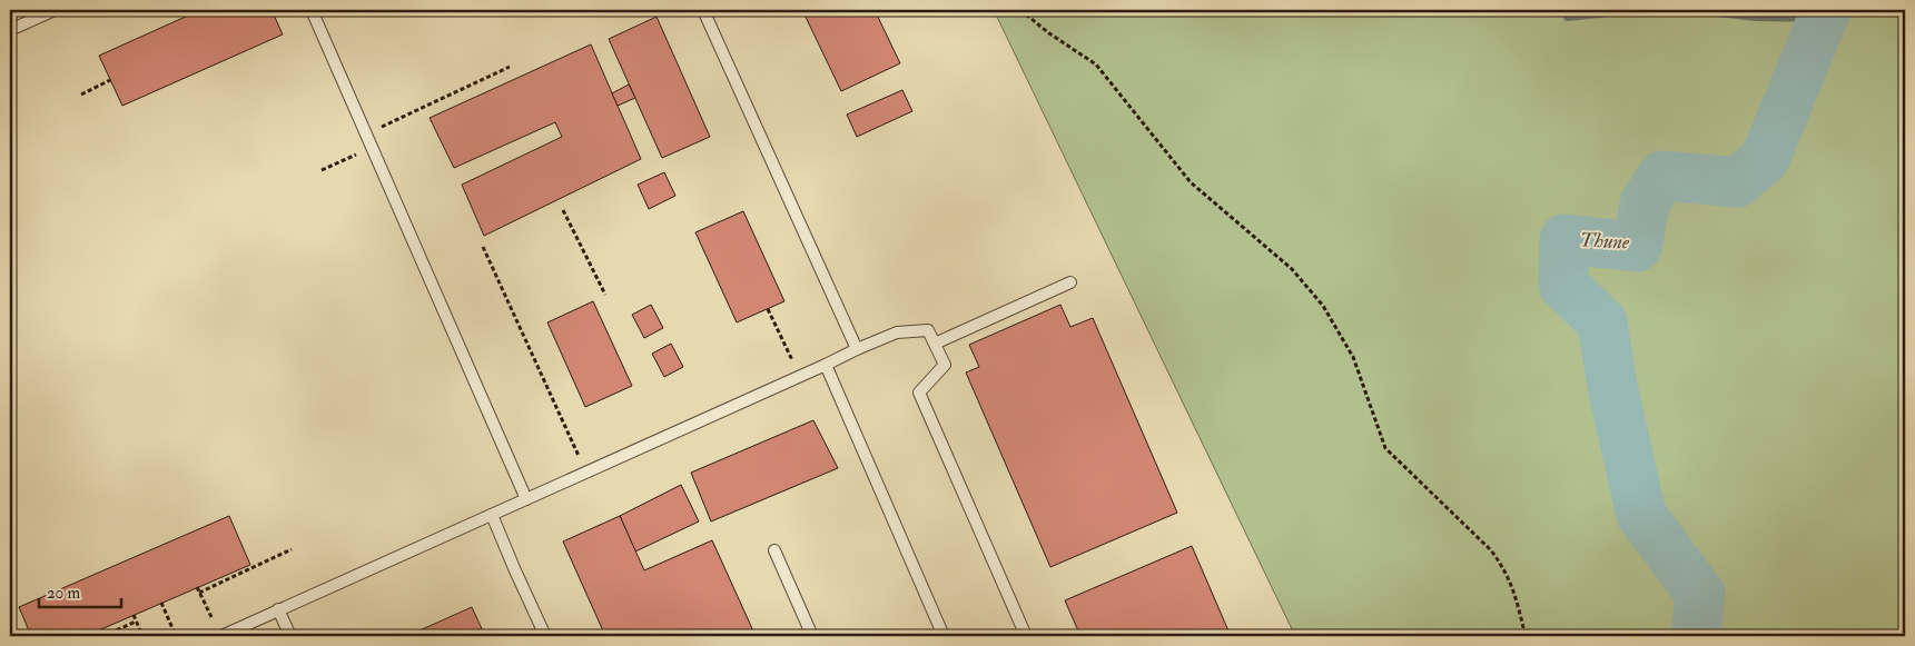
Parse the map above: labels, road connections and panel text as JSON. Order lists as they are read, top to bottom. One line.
{"water":["Thune"],"scale_bar":"20 m"}
